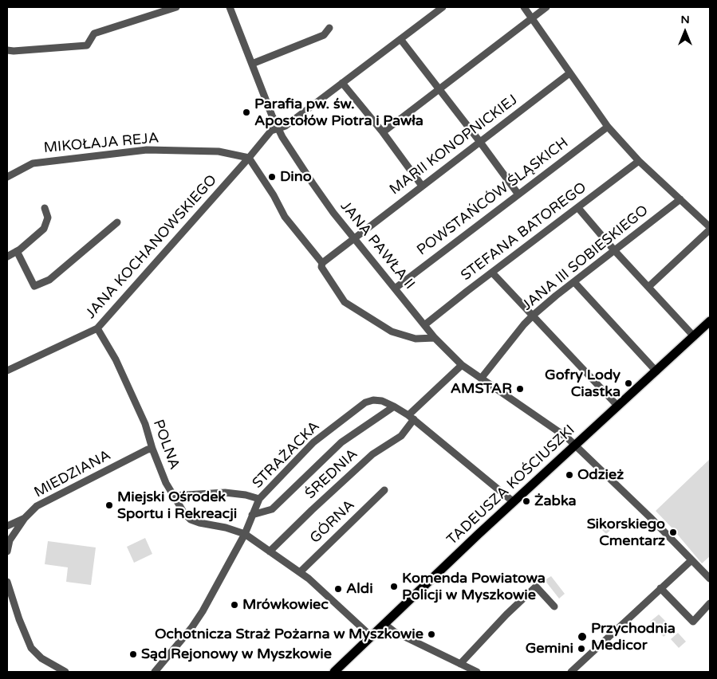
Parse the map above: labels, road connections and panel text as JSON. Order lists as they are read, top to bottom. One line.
{"streets":{"main road":["TADEUSZA KOŚCIUSZKI"],"street":["MIKOŁAJA REJA","MARII KONOPNICKIEJ","POWSTAŃCÓW ŚLĄSKICH","STEFANA BATOREGO","JANA PAWŁA II","JANA KOCHANOWSKIEGO","JANA III SOBIESKIEGO","POLNA","STRAŻACKA","MIEDZIANA","ŚREDNIA","GÓRNA"]},"crossings":[["MIKOŁAJA REJA","JANA KOCHANOWSKIEGO"],["MARII KONOPNICKIEJ","JANA PAWŁA II"],["POWSTAŃCÓW ŚLĄSKICH","JANA PAWŁA II"],["STEFANA BATOREGO","JANA PAWŁA II"],["JANA PAWŁA II","JANA KOCHANOWSKIEGO"],["JANA PAWŁA II","JANA III SOBIESKIEGO"],["JANA PAWŁA II","ŚREDNIA"],["JANA PAWŁA II","TADEUSZA KOŚCIUSZKI"],["JANA KOCHANOWSKIEGO","POLNA"],["POLNA","STRAŻACKA"],["POLNA","MIEDZIANA"],["POLNA","ŚREDNIA"],["POLNA","TADEUSZA KOŚCIUSZKI"],["POLNA","GÓRNA"],["STRAŻACKA","ŚREDNIA"],["STRAŻACKA","TADEUSZA KOŚCIUSZKI"]],"places":["Parafia pw. św. Apostołów Piotra i Pawła","Dino","Gofry Lody Ciastka","AMSTAR","Odzież","Żabka","Miejski Ośrodek Sportu i Rekreacji","Sikorskiego Cmentarz","Komenda Powiatowa Policji w Myszkowie","Aldi","Mrówkowiec","Ochotnicza Straż Pożarna w Myszkowie","Przychodnia Medicor","Gemini","Sąd Rejonowy w Myszkowie"],"north":"top"}
